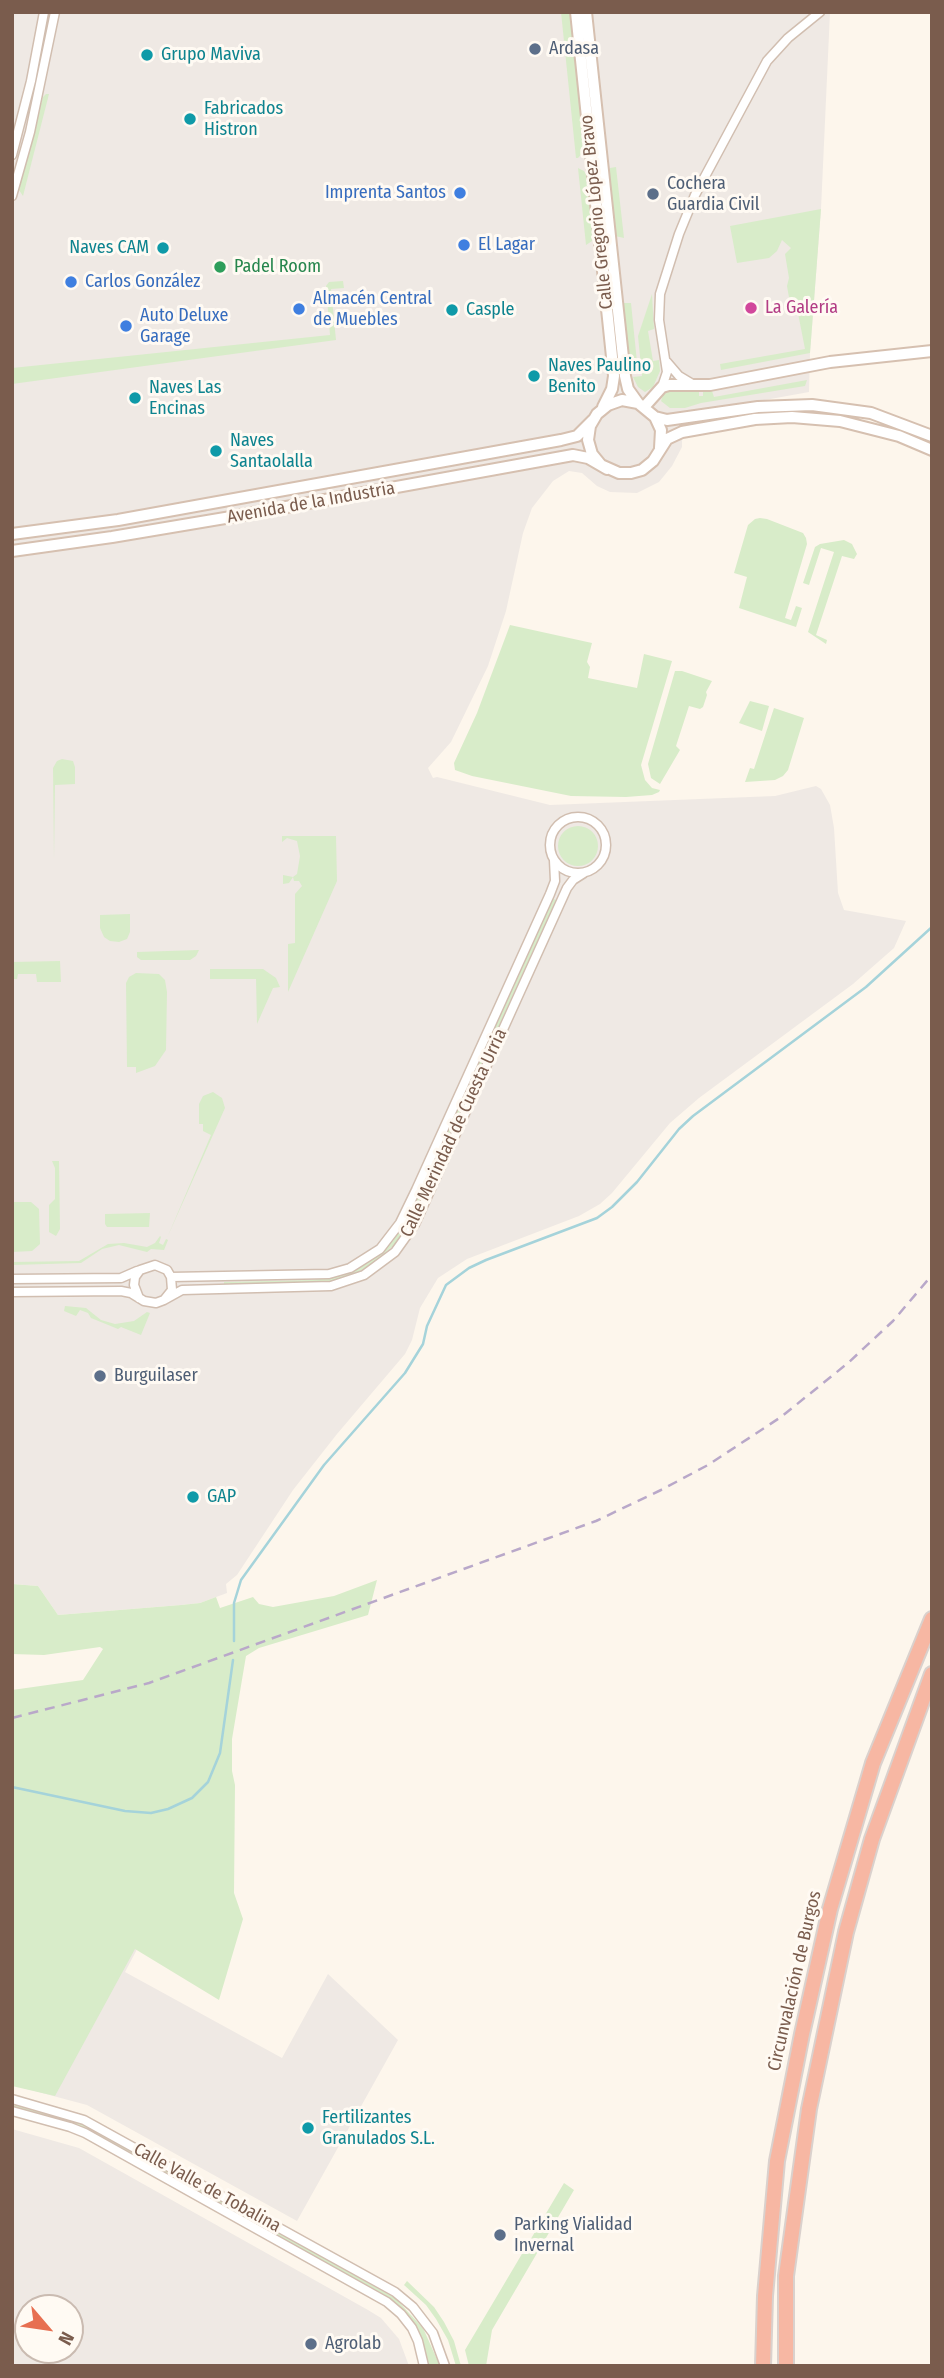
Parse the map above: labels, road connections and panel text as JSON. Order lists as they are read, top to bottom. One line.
{"streets":{"highway":["Circunvalación de Burgos"],"main road":["Calle Gregorio López Bravo","Avenida de la Industria"],"street":["Calle Merindad de Cuesta Urria","Calle Valle de Tobalina"]},"crossings":[["Calle Gregorio López Bravo","Avenida de la Industria"]],"places":["Ardasa","Grupo Maviva","Fabricados Histron","Imprenta Santos","Cochera Guardia Civil","El Lagar","Naves CAM","Padel Room","Carlos González","La Galería","Almacén Central de Muebles","Casple","Auto Deluxe Garage","Naves Paulino Benito","Naves Las Encinas","Naves Santaolalla","Burguilaser","GAP","Fertilizantes Granulados S.L.","Parking Vialidad Invernal","Agrolab"],"north":"bottom right"}
